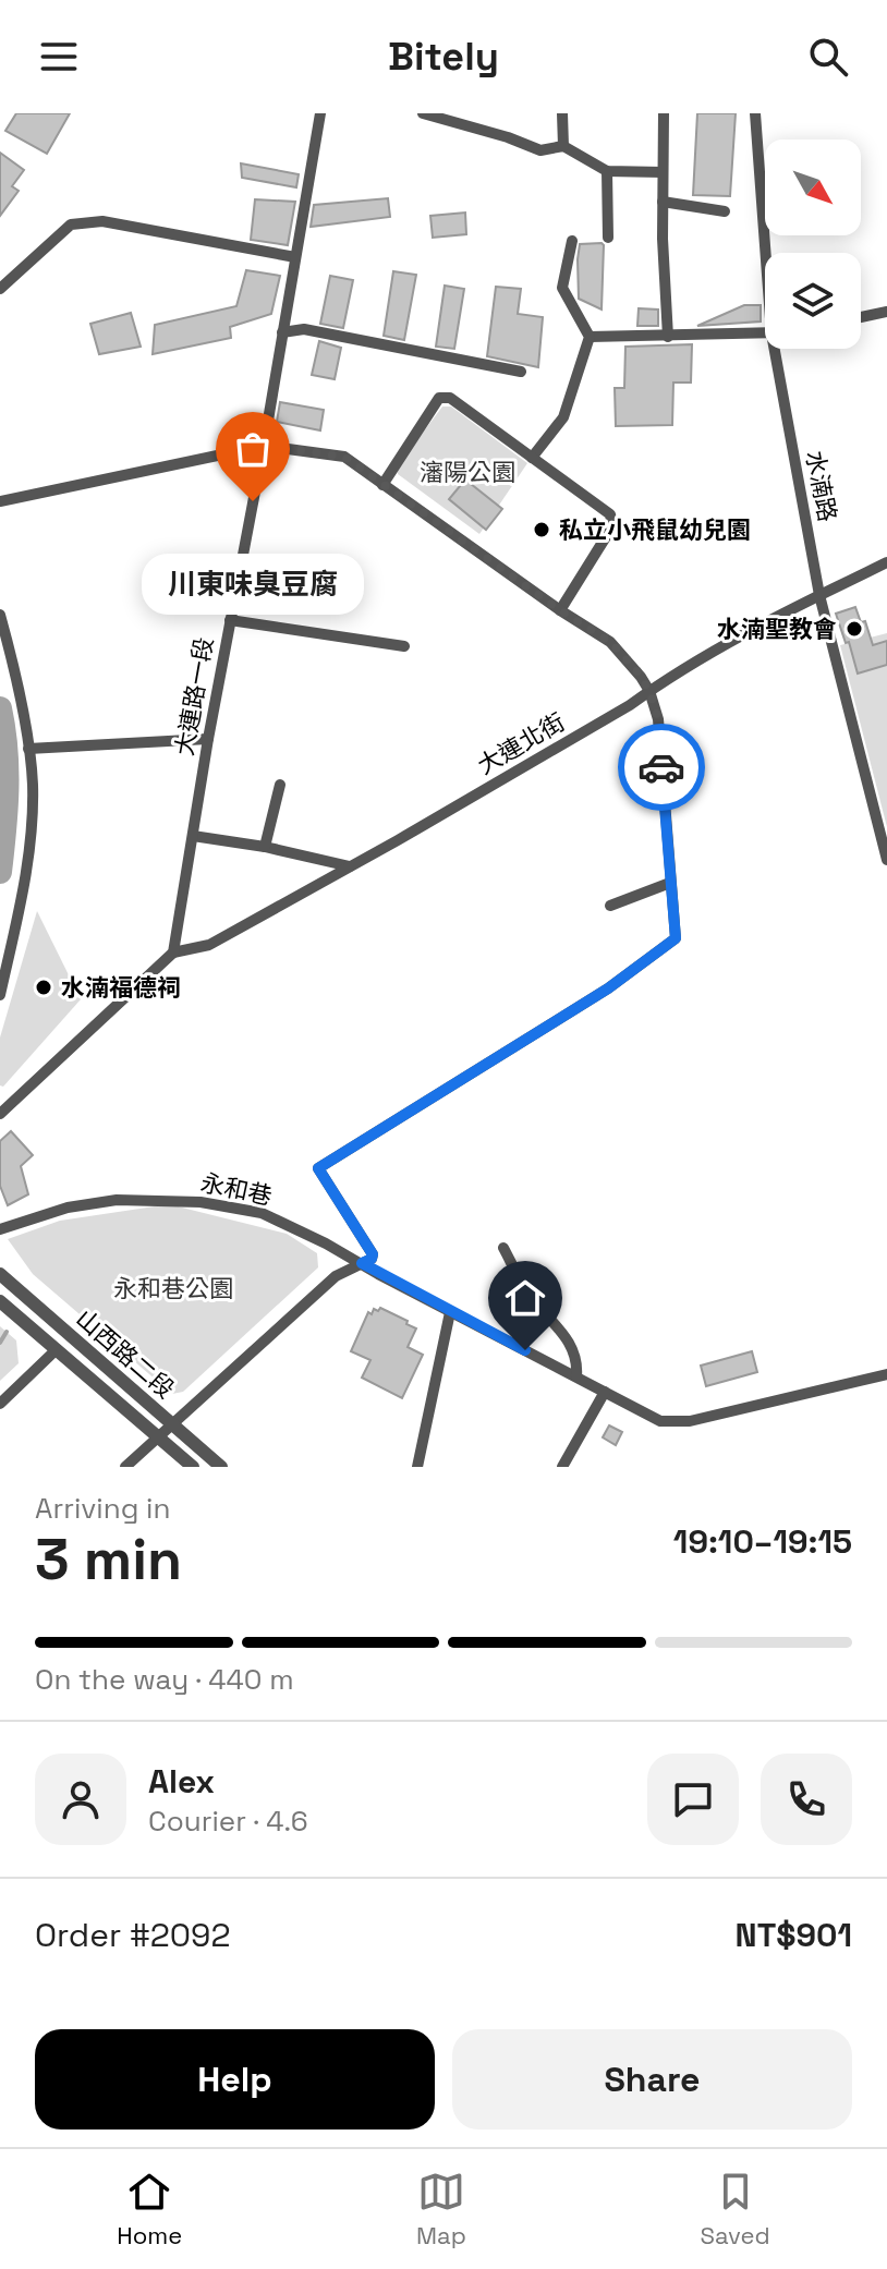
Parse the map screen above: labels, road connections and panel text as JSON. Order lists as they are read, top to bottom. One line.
{"streets":{"street":["水湳路","大連路一段","大連北街","永和巷","山西路二段"]},"crossings":[["水湳路","大連北街"],["大連路一段","大連北街"]],"parks":["瀋陽公園","永和巷公園"],"places":["川東味臭豆腐","私立小飛鼠幼兒園","水湳聖教會","水湳福德祠"],"north":"bottom right","page":{"header":"Bitely","bubble":"川東味臭豆腐","heading":["3 min","Arriving in","19:10–19:15"],"panel":["Alex","Courier · 4.6","Order #2092","NT$901"],"bar":"On the way · 440 m","buttons":["Help","Share"],"tabs":["Home","Map","Saved"]}}
